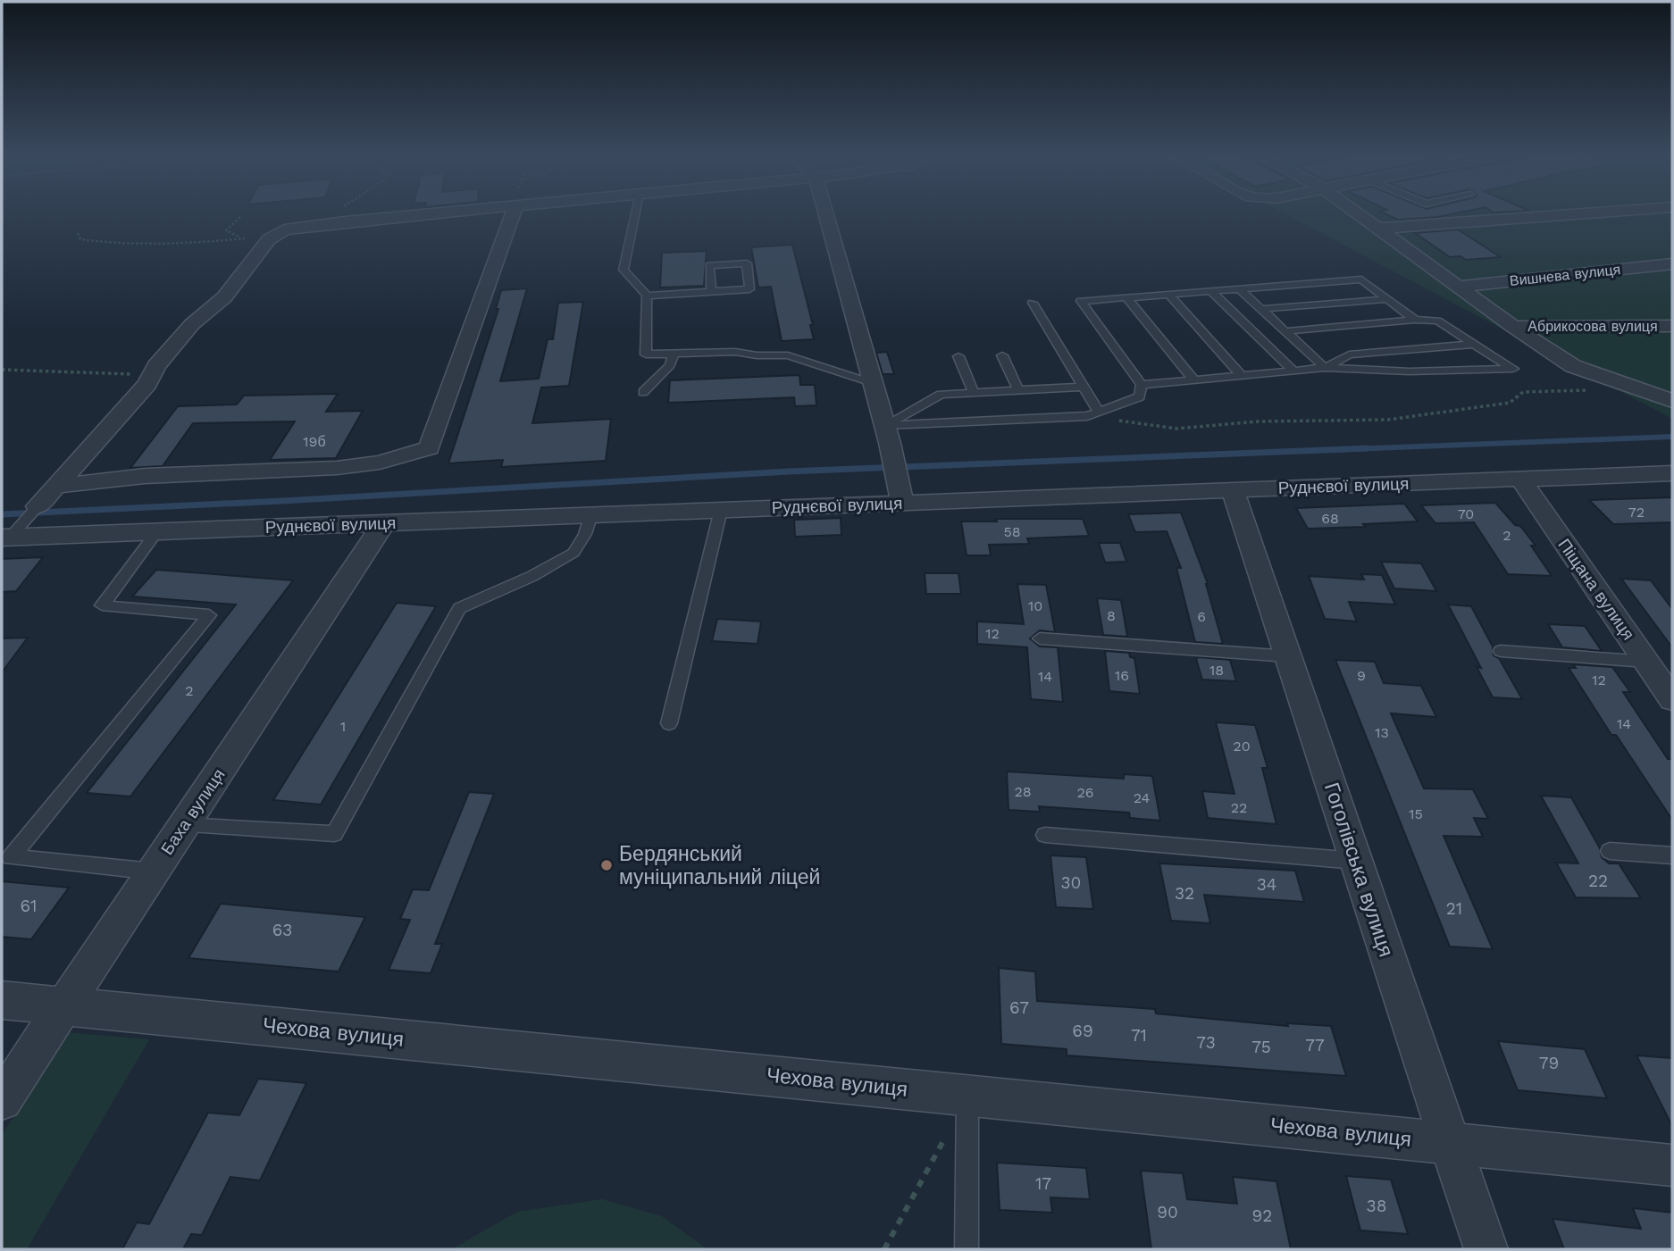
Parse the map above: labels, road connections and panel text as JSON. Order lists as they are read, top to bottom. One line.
{"streets":{"street":["Вишнева вулиця","Абрикосова вулиця","Руднєвої вулиця","Піщана вулиця","Баха вулиця","Гоголівська вулиця","Чехова вулиця"]},"crossings":[["Руднєвої вулиця","Піщана вулиця"],["Руднєвої вулиця","Баха вулиця"],["Руднєвої вулиця","Гоголівська вулиця"],["Баха вулиця","Чехова вулиця"],["Гоголівська вулиця","Чехова вулиця"]],"places":["Бердянський муніципальний ліцей"],"house_numbers":["19б","72","70","68","58","2","10","8","6","12","18","16","9","14","12","2","14","1","13","20","28","26","24","22","15","22","30","34","32","61","21","63","67","69","71","73","77","75","79","17","38","90","92"]}
